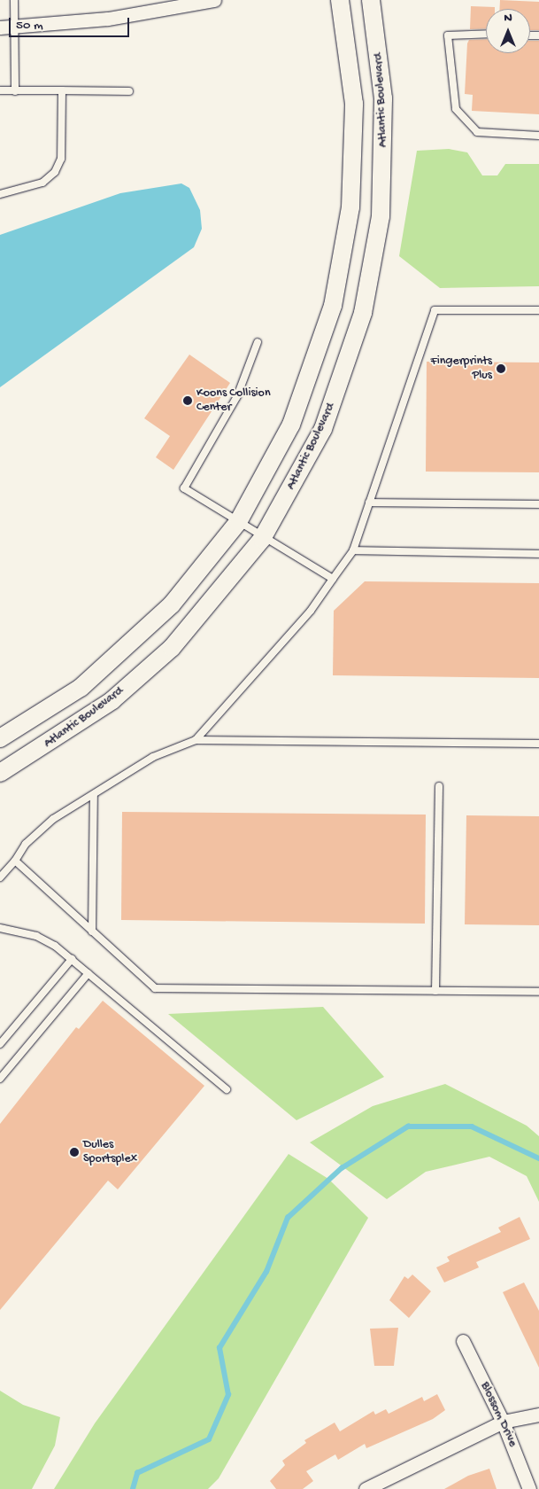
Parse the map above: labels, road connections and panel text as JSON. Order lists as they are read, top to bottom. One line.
{"streets":{"main road":["Atlantic Boulevard"],"street":["Blossom Drive"]},"places":["Fingerprints Plus","Koons Collision Center","Dulles Sportsplex"],"scale_bar":"50 m","north":"top"}
